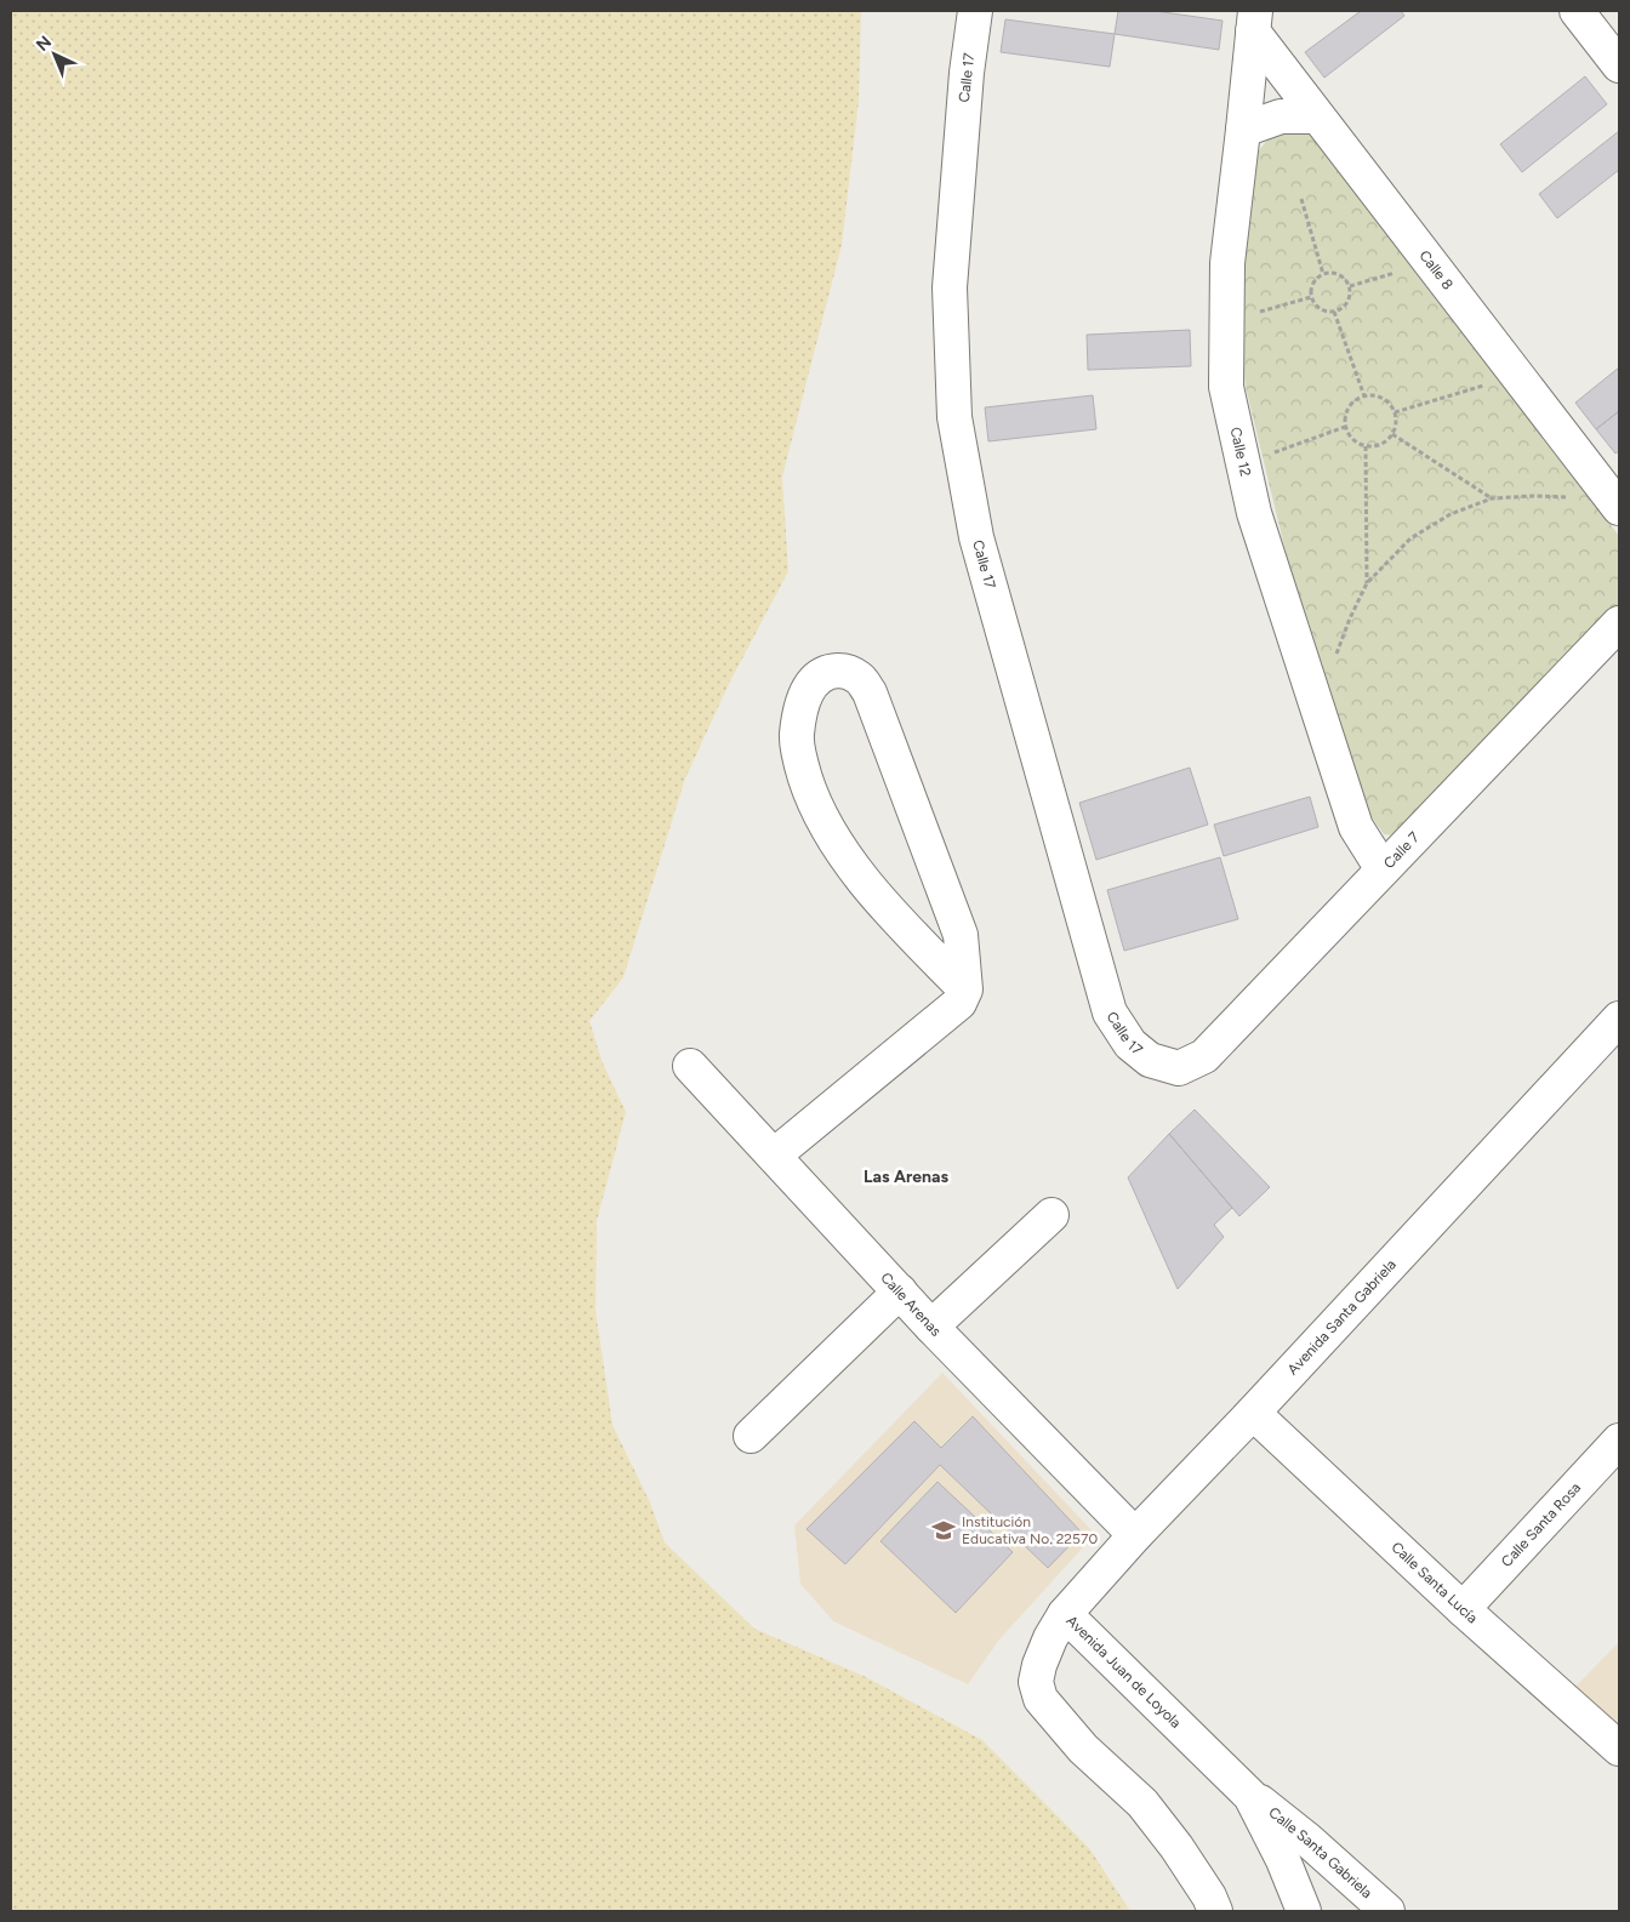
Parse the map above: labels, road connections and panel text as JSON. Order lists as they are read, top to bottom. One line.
{"streets":{"street":["Calle 17","Calle 8","Calle 12","Calle 7","Calle Arenas","Avenida Santa Gabriela","Calle Santa Rosa","Calle Santa Lucía","Avenida Juan de Loyola","Calle Santa Gabriela"]},"crossings":[["Calle 17","Calle 7"],["Calle 8","Calle 12"],["Calle 12","Calle 7"],["Calle Arenas","Avenida Santa Gabriela"],["Avenida Santa Gabriela","Calle Santa Lucía"],["Avenida Santa Gabriela","Avenida Juan de Loyola"],["Calle Santa Rosa","Calle Santa Lucía"],["Avenida Juan de Loyola","Calle Santa Gabriela"]],"districts":["Las Arenas"],"places":{"school or university":["Institución Educativa No. 22570"]},"north":"top left"}
